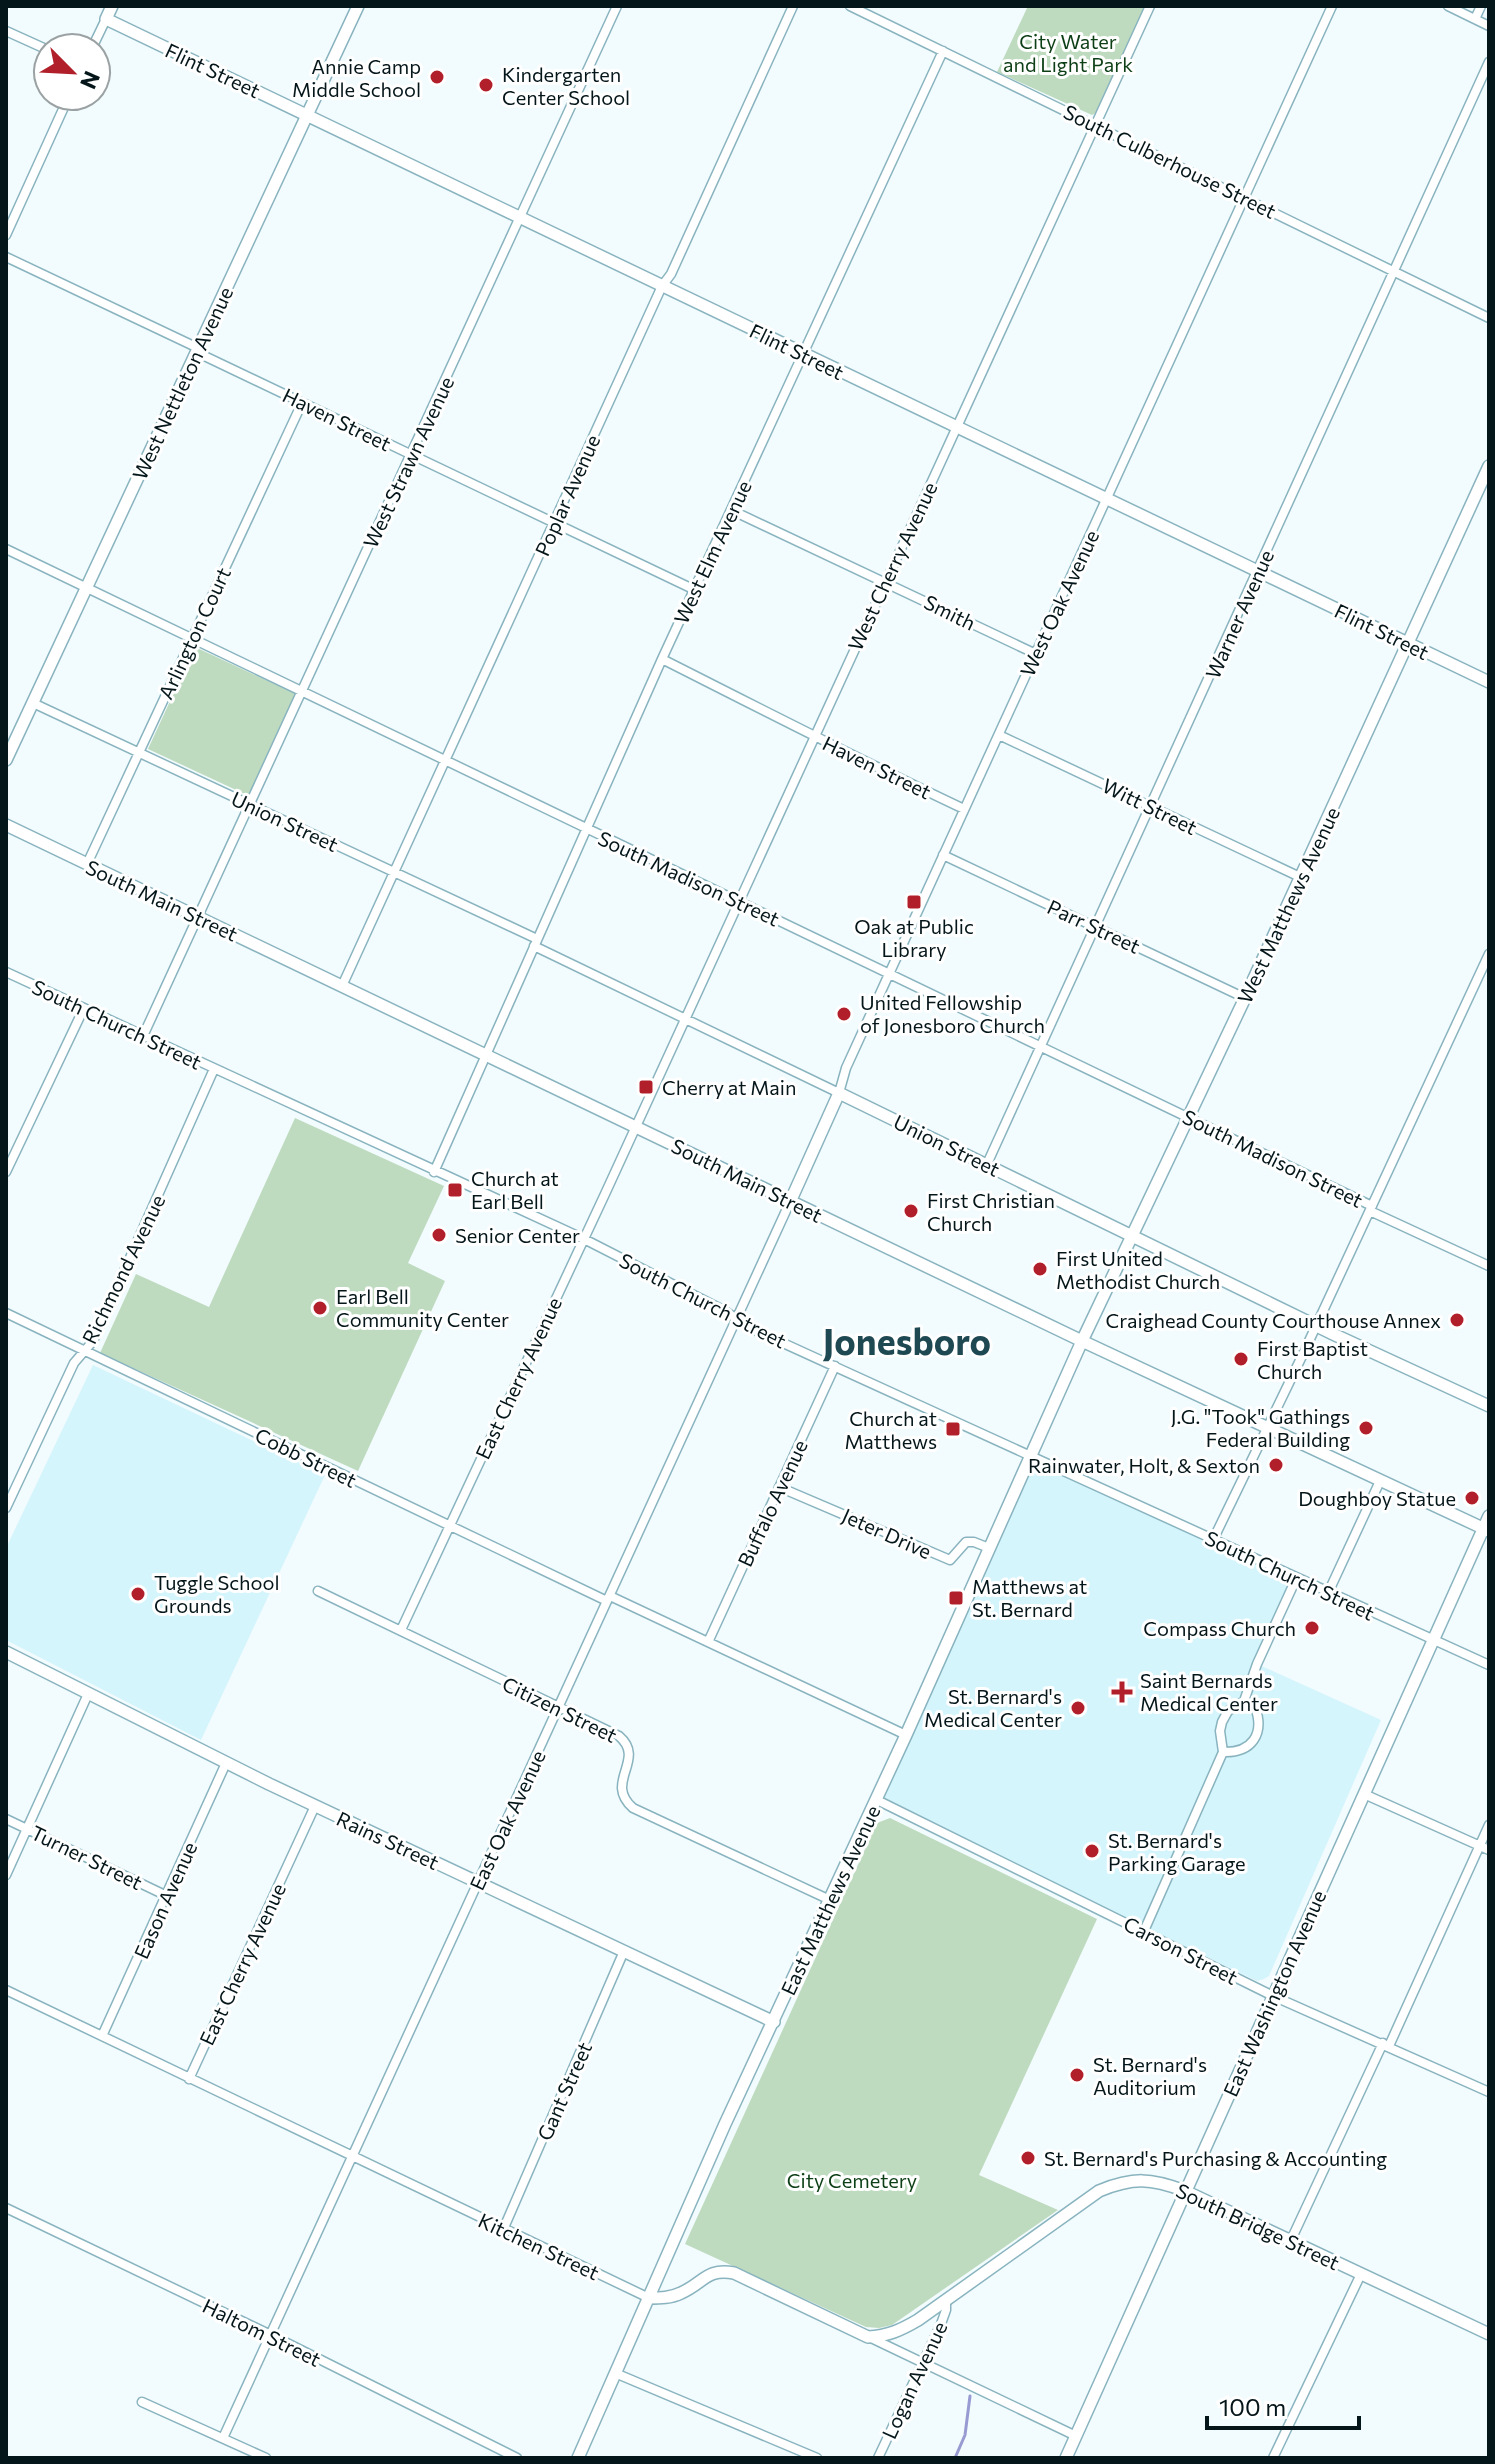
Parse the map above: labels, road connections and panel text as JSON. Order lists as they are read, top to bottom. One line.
{"streets":{"street":["Flint Street","South Culberhouse Street","West Nettleton Avenue","Haven Street","West Strawn Avenue","Poplar Avenue","West Elm Avenue","West Cherry Avenue","West Oak Avenue","Smith","Warner Avenue","Arlington Court","Witt Street","Union Street","South Madison Street","South Main Street","West Matthews Avenue","Parr Street","South Church Street","Richmond Avenue","East Cherry Avenue","Cobb Street","Buffalo Avenue","Jeter Drive","Citizen Street","East Oak Avenue","Rains Street","Turner Street","Eason Avenue","East Matthews Avenue","Carson Street","East Washington Avenue","Gant Street","South Bridge Street","Kitchen Street","Haltom Street","Logan Avenue"]},"crossings":[["Flint Street","West Nettleton Avenue"],["Flint Street","West Strawn Avenue"],["Flint Street","Poplar Avenue"],["Flint Street","West Elm Avenue"],["Flint Street","West Cherry Avenue"],["Flint Street","West Oak Avenue"],["Flint Street","Warner Avenue"],["Flint Street","West Matthews Avenue"],["South Culberhouse Street","West Elm Avenue"],["South Culberhouse Street","West Cherry Avenue"],["South Culberhouse Street","West Oak Avenue"],["South Culberhouse Street","Warner Avenue"],["West Nettleton Avenue","Haven Street"],["West Nettleton Avenue","Union Street"],["West Nettleton Avenue","South Madison Street"],["Haven Street","West Strawn Avenue"],["Haven Street","Poplar Avenue"],["Haven Street","West Elm Avenue"],["Haven Street","West Cherry Avenue"],["Haven Street","West Oak Avenue"],["Haven Street","Arlington Court"],["West Strawn Avenue","Union Street"],["West Strawn Avenue","South Madison Street"],["West Strawn Avenue","South Main Street"],["West Strawn Avenue","South Church Street"],["Poplar Avenue","Union Street"],["Poplar Avenue","South Madison Street"],["Poplar Avenue","South Main Street"],["West Elm Avenue","Smith"],["West Elm Avenue","Union Street"],["West Elm Avenue","South Madison Street"],["West Elm Avenue","South Main Street"],["West Elm Avenue","South Church Street"],["West Cherry Avenue","Smith"],["West Cherry Avenue","Union Street"],["West Cherry Avenue","South Madison Street"],["West Cherry Avenue","South Main Street"],["West Cherry Avenue","East Cherry Avenue"],["West Oak Avenue","Smith"],["West Oak Avenue","Witt Street"],["West Oak Avenue","Union Street"],["West Oak Avenue","South Madison Street"],["West Oak Avenue","South Main Street"],["West Oak Avenue","Parr Street"],["West Oak Avenue","East Oak Avenue"],["Warner Avenue","Witt Street"],["Warner Avenue","Union Street"],["Warner Avenue","South Madison Street"],["Warner Avenue","Parr Street"],["Arlington Court","Union Street"],["Arlington Court","South Madison Street"],["Arlington Court","South Main Street"],["Witt Street","West Matthews Avenue"],["Union Street","West Matthews Avenue"],["South Madison Street","West Matthews Avenue"],["South Main Street","West Matthews Avenue"],["South Main Street","East Cherry Avenue"],["South Main Street","East Oak Avenue"],["South Main Street","East Matthews Avenue"],["South Main Street","East Washington Avenue"],["West Matthews Avenue","Parr Street"],["West Matthews Avenue","East Matthews Avenue"],["South Church Street","Richmond Avenue"],["South Church Street","East Cherry Avenue"],["South Church Street","Buffalo Avenue"],["South Church Street","East Oak Avenue"],["South Church Street","East Matthews Avenue"],["South Church Street","East Washington Avenue"],["Richmond Avenue","Cobb Street"],["East Cherry Avenue","Cobb Street"],["East Cherry Avenue","Citizen Street"],["East Cherry Avenue","Rains Street"],["East Cherry Avenue","Kitchen Street"],["Cobb Street","Buffalo Avenue"],["Cobb Street","East Oak Avenue"],["Cobb Street","East Matthews Avenue"],["Buffalo Avenue","Jeter Drive"],["Jeter Drive","East Matthews Avenue"],["Citizen Street","East Oak Avenue"],["Citizen Street","East Matthews Avenue"],["East Oak Avenue","Rains Street"],["East Oak Avenue","Kitchen Street"],["East Oak Avenue","Haltom Street"],["Rains Street","Eason Avenue"],["Rains Street","East Matthews Avenue"],["Rains Street","Gant Street"],["Turner Street","Eason Avenue"],["Eason Avenue","Kitchen Street"],["East Matthews Avenue","Carson Street"],["East Matthews Avenue","Kitchen Street"],["Carson Street","East Washington Avenue"],["East Washington Avenue","South Bridge Street"],["Gant Street","Kitchen Street"],["South Bridge Street","Logan Avenue"]],"districts":["Jonesboro"],"parks":["City Water and Light Park","City Cemetery"],"places":{"other":["Annie Camp Middle School","Kindergarten Center School","United Fellowship of Jonesboro Church","First Christian Church","Senior Center","First United Methodist Church","Earl Bell Community Center","Craighead County Courthouse Annex","First Baptist Church","J.G. \"Took\" Gathings Federal Building","Rainwater, Holt, & Sexton","Doughboy Statue","Tuggle School Grounds","Compass Church","St. Bernard's Medical Center","St. Bernard's Parking Garage","St. Bernard's Auditorium","St. Bernard's Purchasing & Accounting"],"transit":["Oak at Public Library","Cherry at Main","Church at Earl Bell","Church at Matthews","Matthews at St. Bernard"],"health":["Saint Bernards Medical Center"]},"scale_bar":"100 m","north":"bottom right"}
